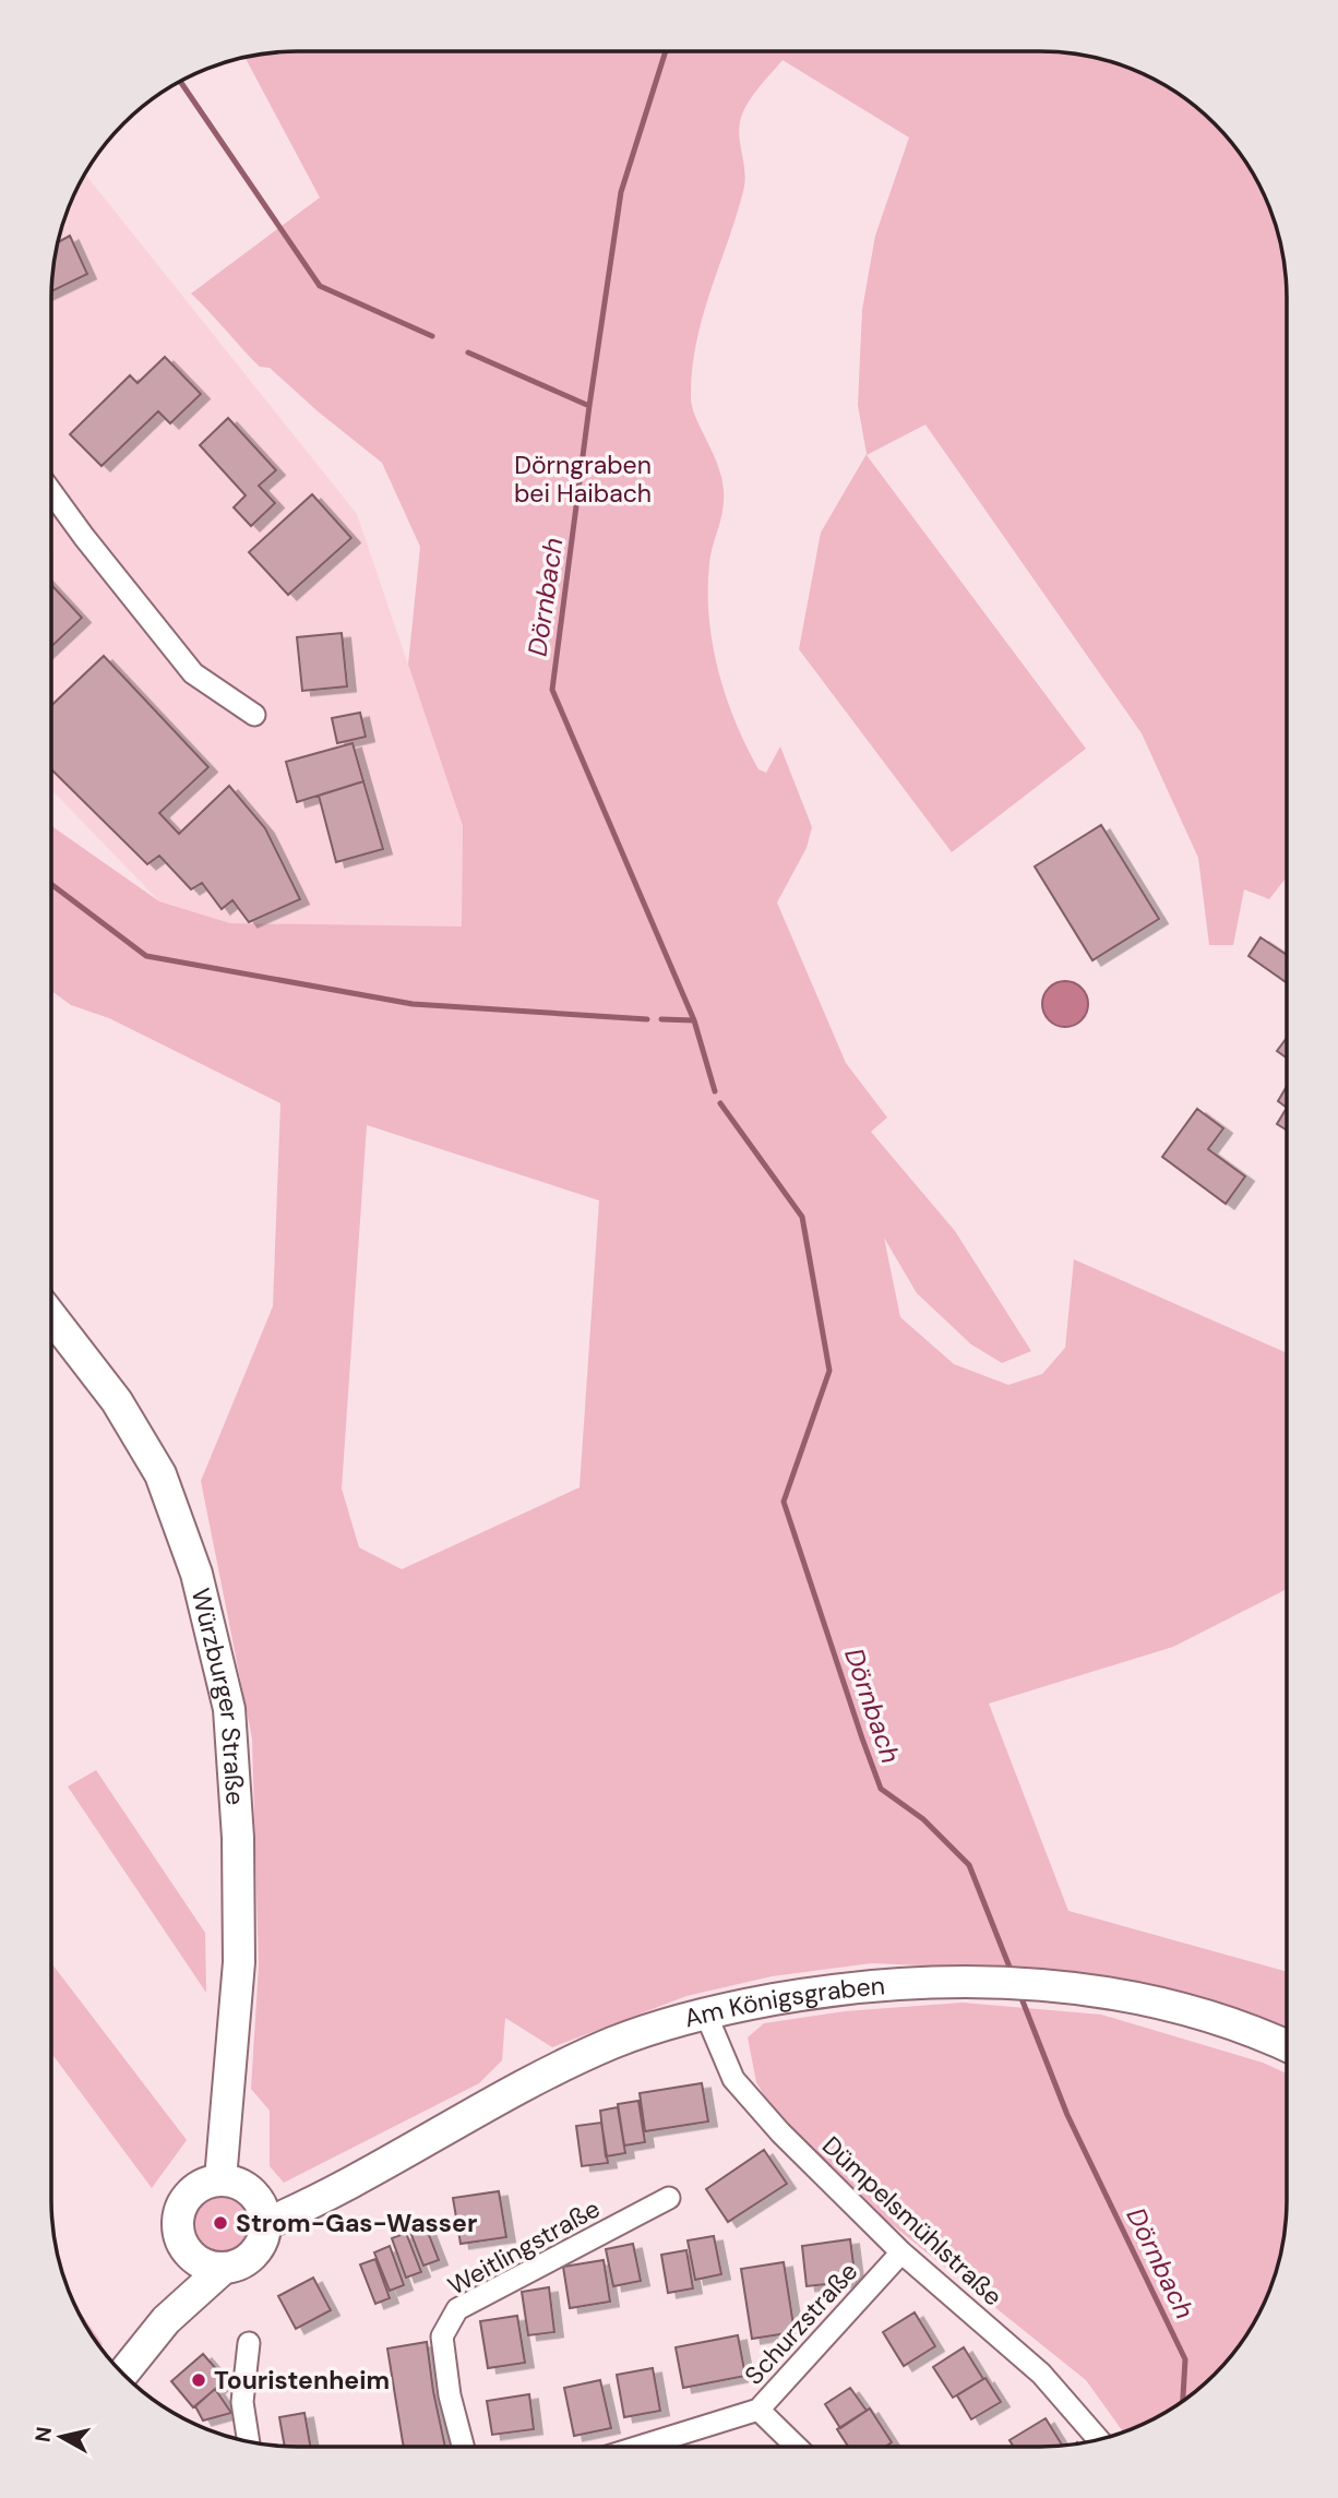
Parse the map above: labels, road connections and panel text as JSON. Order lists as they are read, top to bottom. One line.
{"streets":{"main road":["Würzburger Straße","Am Königsgraben"],"street":["Dümpelsmühlstraße","Weitlingstraße","Schurzstraße"]},"crossings":[["Würzburger Straße","Am Königsgraben"],["Am Königsgraben","Dümpelsmühlstraße"],["Dümpelsmühlstraße","Schurzstraße"]],"water":["Dörnbach"],"parks":["Dörngraben bei Haibach"],"places":["Strom-Gas-Wasser","Touristenheim"],"north":"left"}
